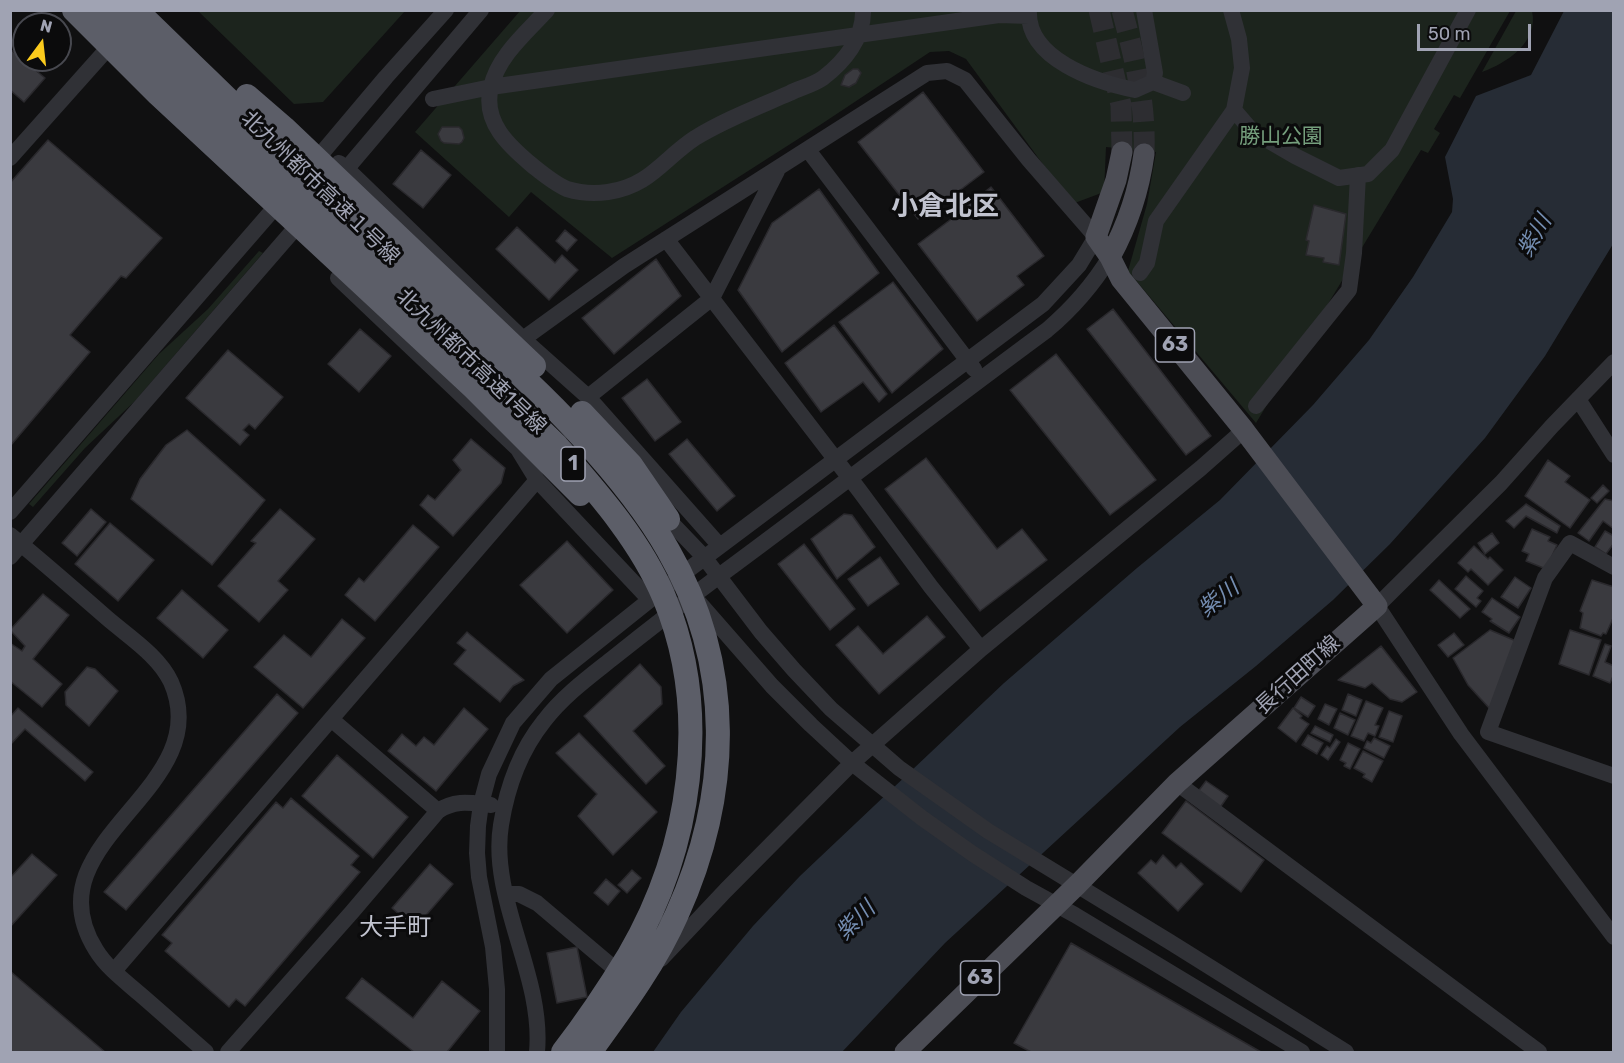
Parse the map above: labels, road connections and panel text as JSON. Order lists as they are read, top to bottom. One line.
{"streets":{"highway":["北九州都市高速１号線","北九州都市高速1号線","1"],"main road":["63","長行田町線"]},"crossings":[["63","長行田町線"]],"districts":["小倉北区","大手町"],"water":["紫川"],"parks":["勝山公園"],"scale_bar":"50 m","north":"top"}
